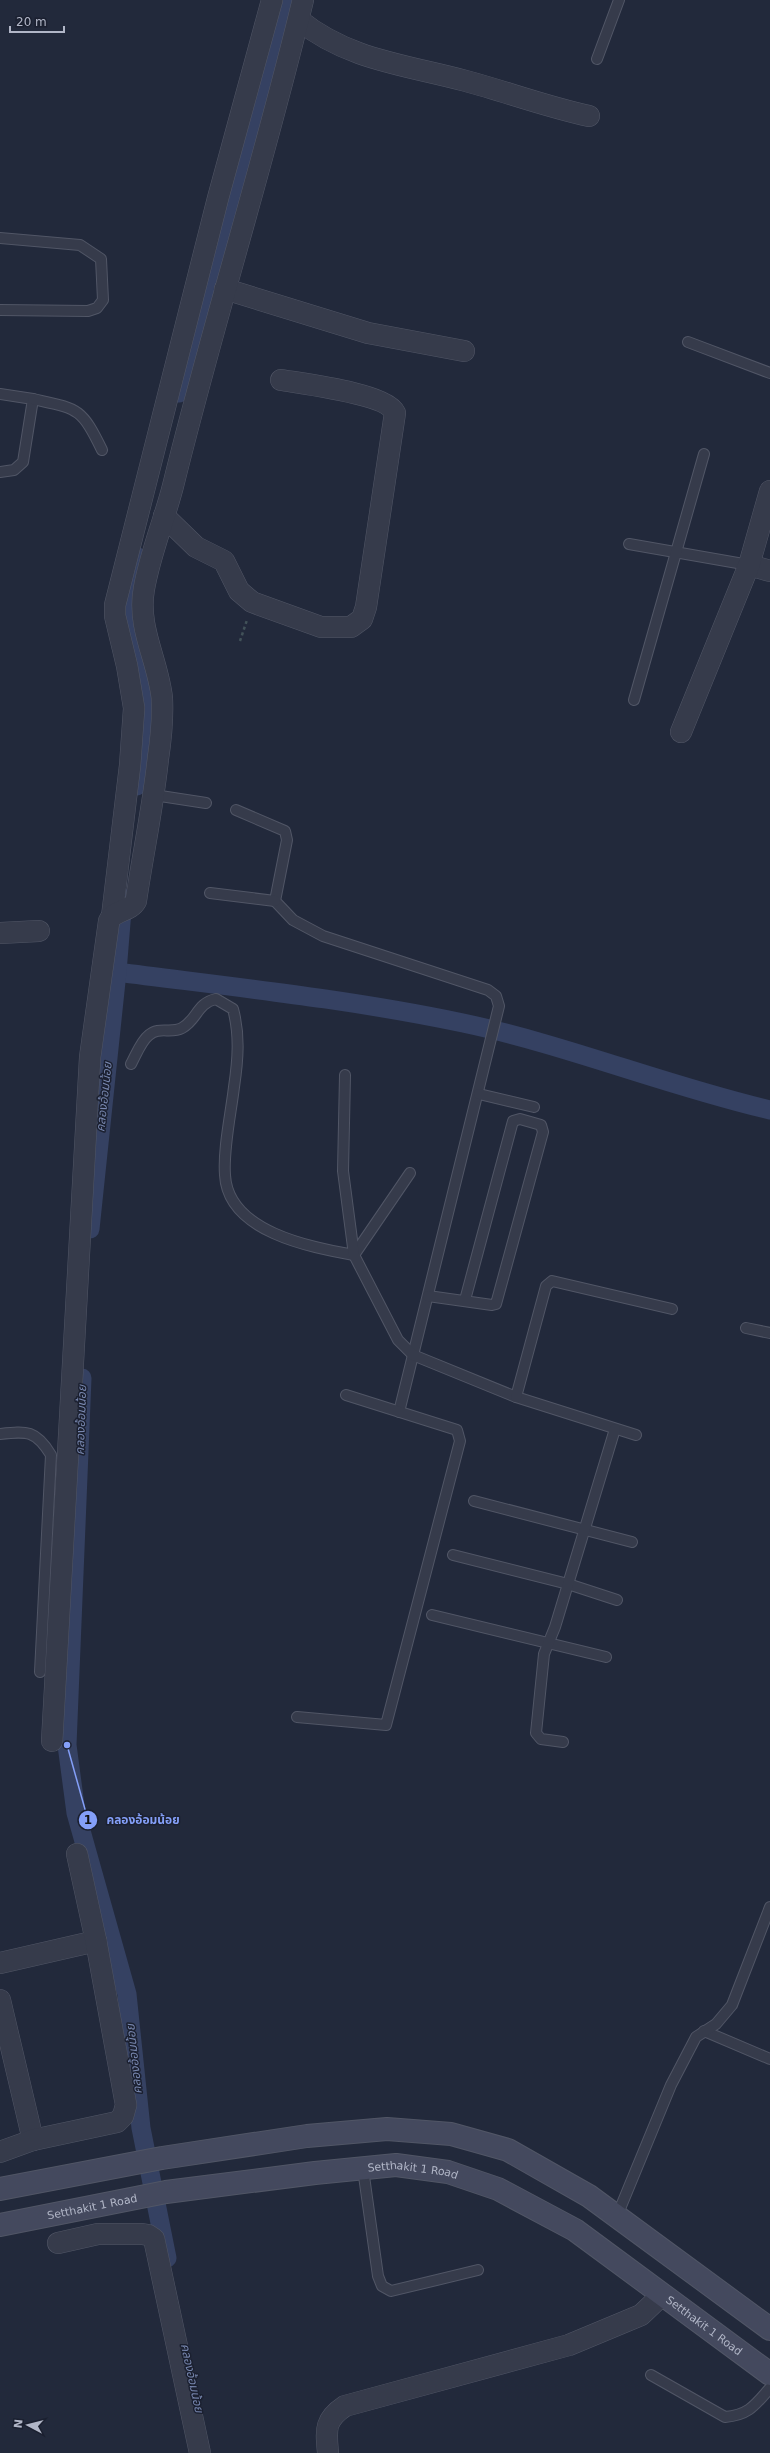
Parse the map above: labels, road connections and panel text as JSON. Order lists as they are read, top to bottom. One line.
{"streets":{"main road":["Setthakit 1 Road"]},"water":["คลองอ้อมน้อย"],"places":["คลองอ้อมน้อย"],"scale_bar":"20 m","north":"left"}
